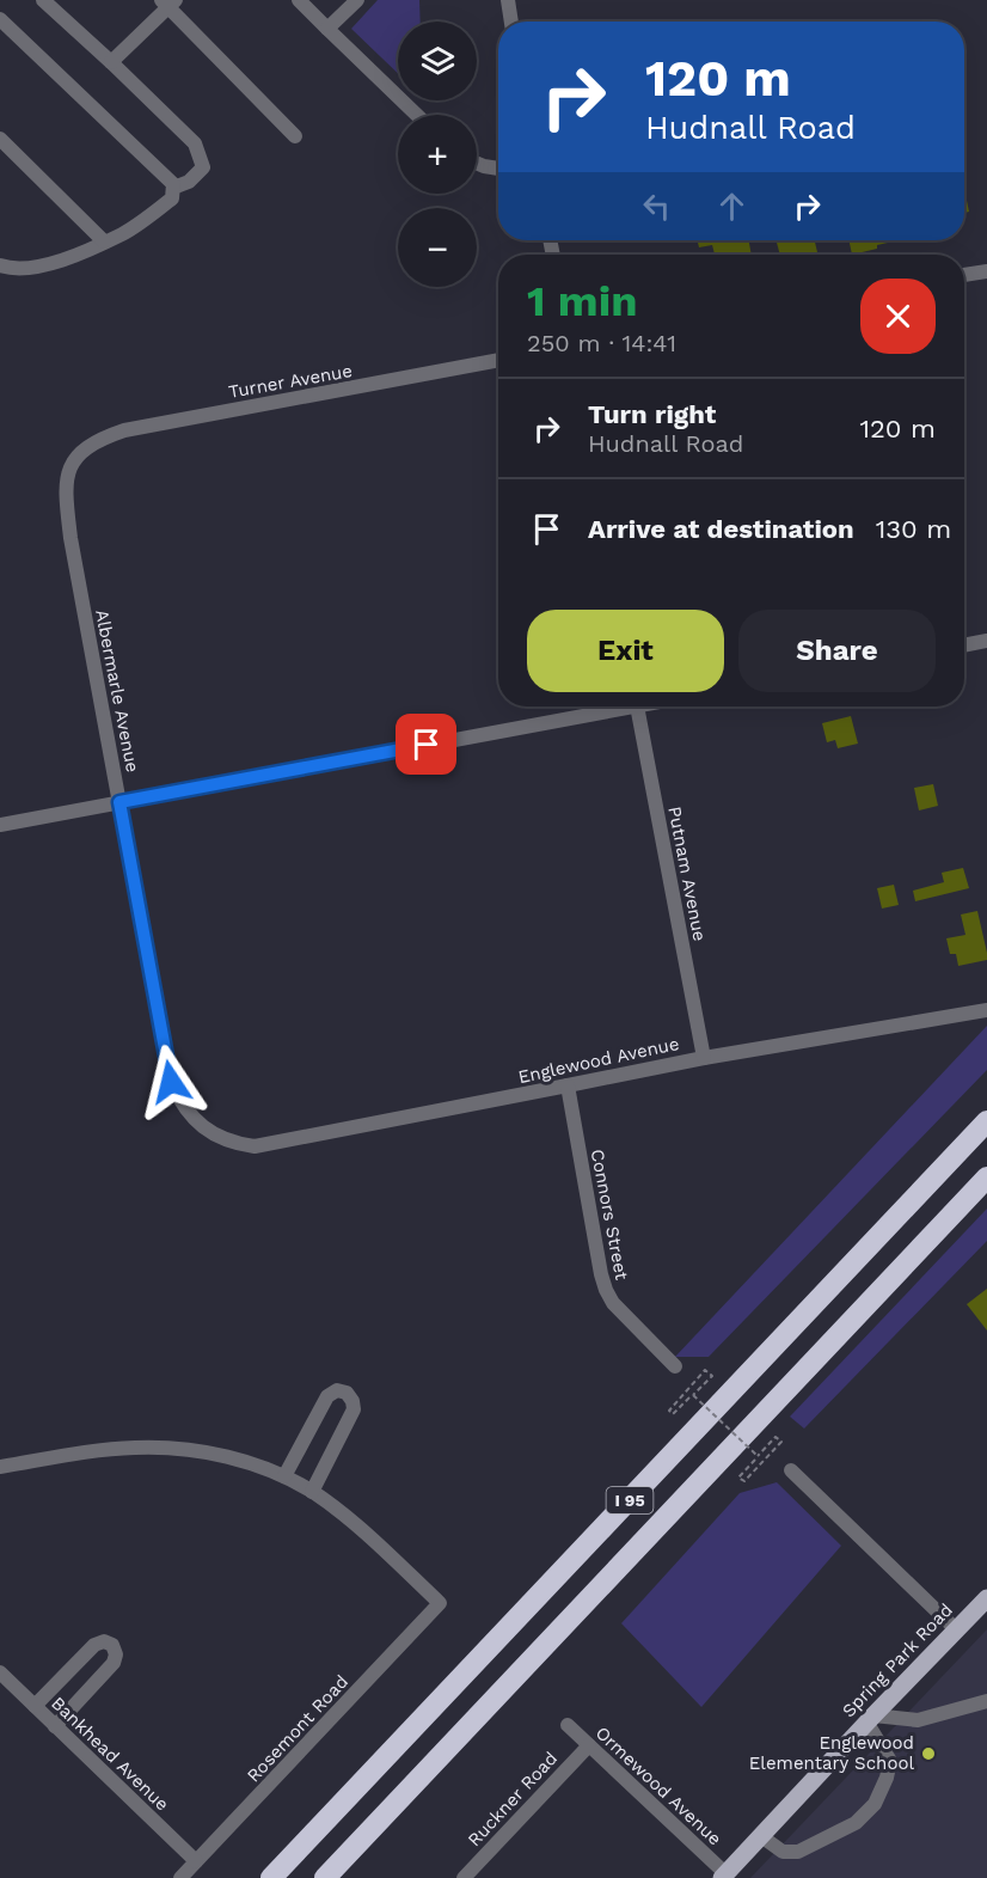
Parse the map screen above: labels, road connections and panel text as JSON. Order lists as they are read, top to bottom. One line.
{"streets":{"highway":["I 95"],"main road":["Spring Park Road"],"street":["Turner Avenue","Albermarle Avenue","Putnam Avenue","Englewood Avenue","Connors Street","Rosemont Road","Bankhead Avenue","Ormewood Avenue","Ruckner Road"]},"crossings":[["Turner Avenue","Albermarle Avenue"],["Albermarle Avenue","Englewood Avenue"],["Putnam Avenue","Englewood Avenue"],["Englewood Avenue","Connors Street"],["Spring Park Road","Ormewood Avenue"],["Rosemont Road","Bankhead Avenue"],["Ormewood Avenue","Ruckner Road"]],"places":["Englewood Elementary School"],"page":{"map_buttons":["+","−"],"turn":["120 m","Hudnall Road"],"heading":["1 min","250 m · 14:41"],"list":[{"name":"Turn right","note":"Hudnall Road","value":"120 m"},{"name":"Arrive at destination","value":"130 m"}],"buttons":["Exit","Share"]}}
